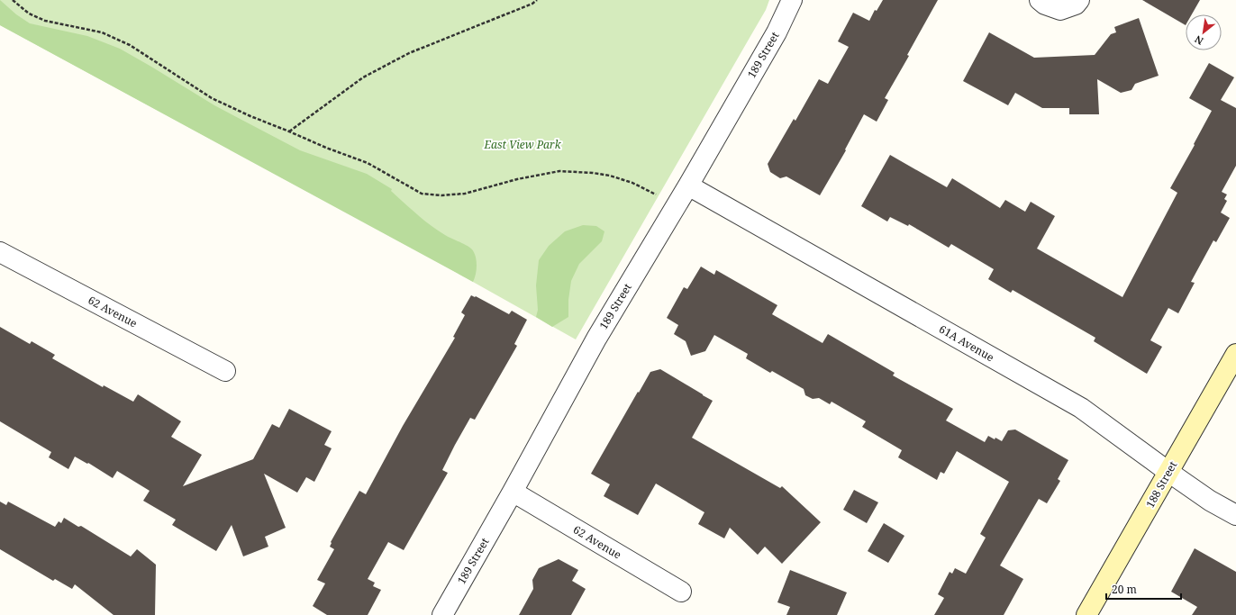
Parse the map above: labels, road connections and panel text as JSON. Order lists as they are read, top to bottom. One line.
{"streets":{"street":["189 Street","62 Avenue","61A Avenue","188 Street"]},"crossings":[["189 Street","62 Avenue"],["189 Street","61A Avenue"],["61A Avenue","188 Street"]],"parks":["East View Park"],"scale_bar":"20 m","north":"bottom left"}
